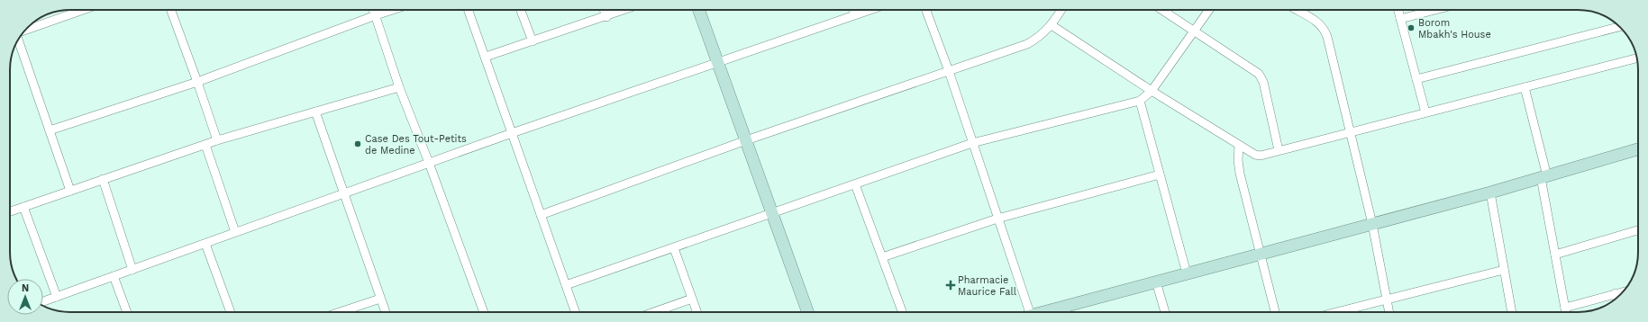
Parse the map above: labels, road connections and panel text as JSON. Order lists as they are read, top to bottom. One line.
{"places":{"other":["Borom Mbakh's House","Case Des Tout-Petits de Medine"],"health":["Pharmacie Maurice Fall"]},"north":"top"}
